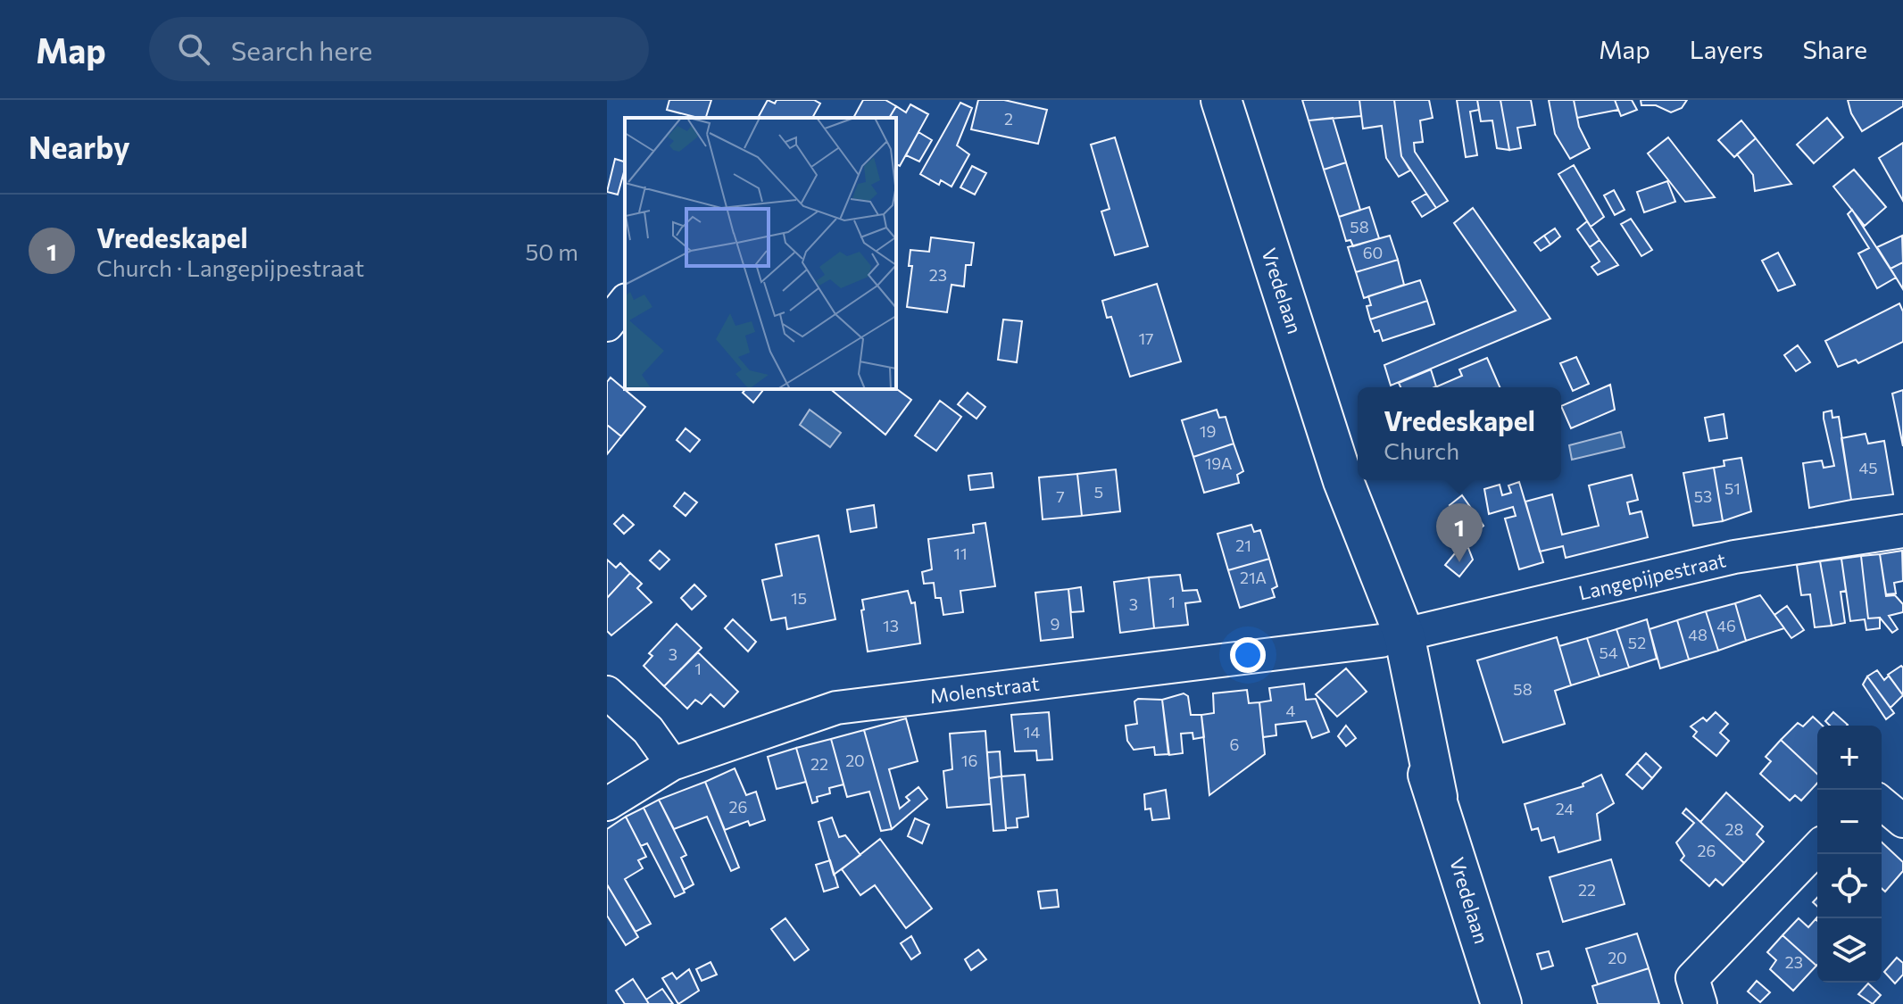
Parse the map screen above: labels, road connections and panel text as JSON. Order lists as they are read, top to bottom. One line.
{"streets":{"main road":["Vredelaan"],"street":["Langepijpestraat","Molenstraat"]},"crossings":[["Vredelaan","Langepijpestraat"],["Vredelaan","Molenstraat"],["Langepijpestraat","Molenstraat"]],"house_numbers":["2","58","60","23","17","19","19A","45","51","5","7","53","21","11","21A","15","1","3","9","13","46","48","52","54","3","1","58","4","14","6","20","16","22","26","24","28","26","22","20","23"],"page":{"header":"Map","search":"Search here","nav":["Map","Layers","Share"],"heading":"Nearby","list":[{"mark":"1","name":"Vredeskapel","note":"Church · Langepijpestraat","value":"50 m"}],"popup":["Vredeskapel","Church"],"pins":"1","map_buttons":["+","−"]}}
